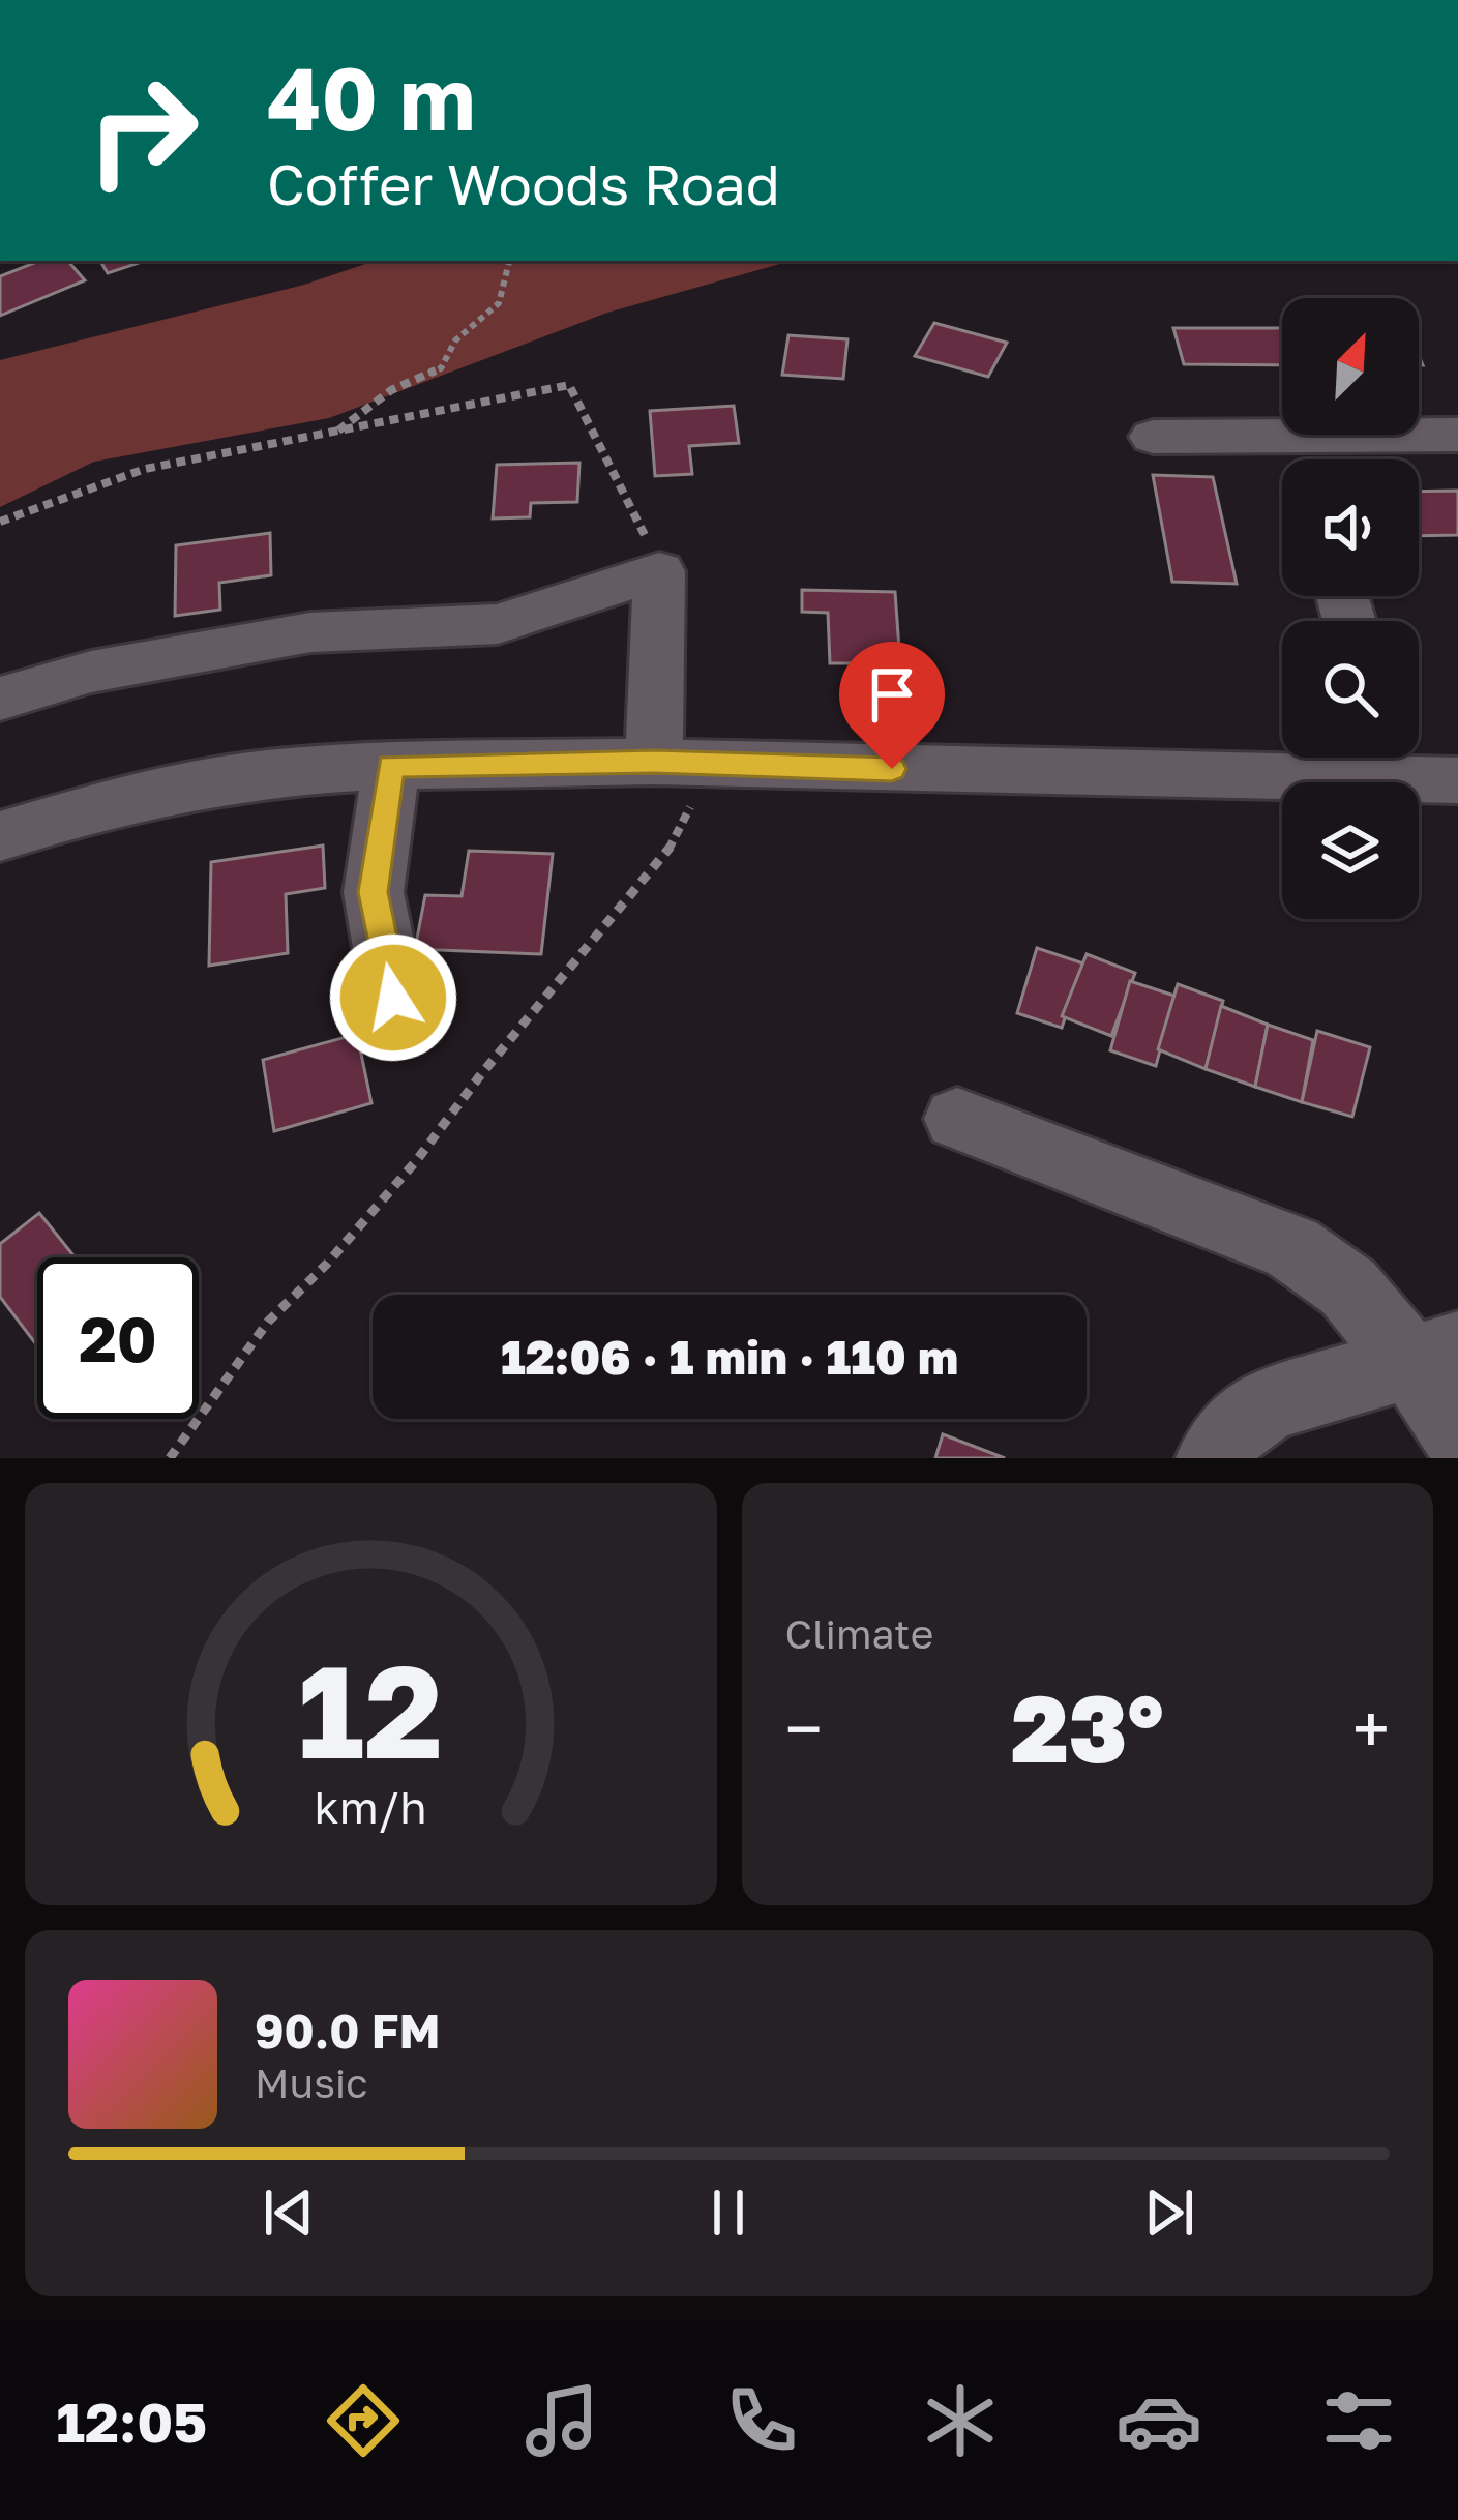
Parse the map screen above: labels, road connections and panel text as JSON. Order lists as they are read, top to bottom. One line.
{"north":"top right","page":{"turn":["40 m","Coffer Woods Road"],"limit":"20","trip":"12:06 · 1 min · 110 m","tile":"Climate","heat":["−","23°","+"],"song":["90.0 FM","Music"],"tabs":"12:05","gauge":["12","km/h"]}}
